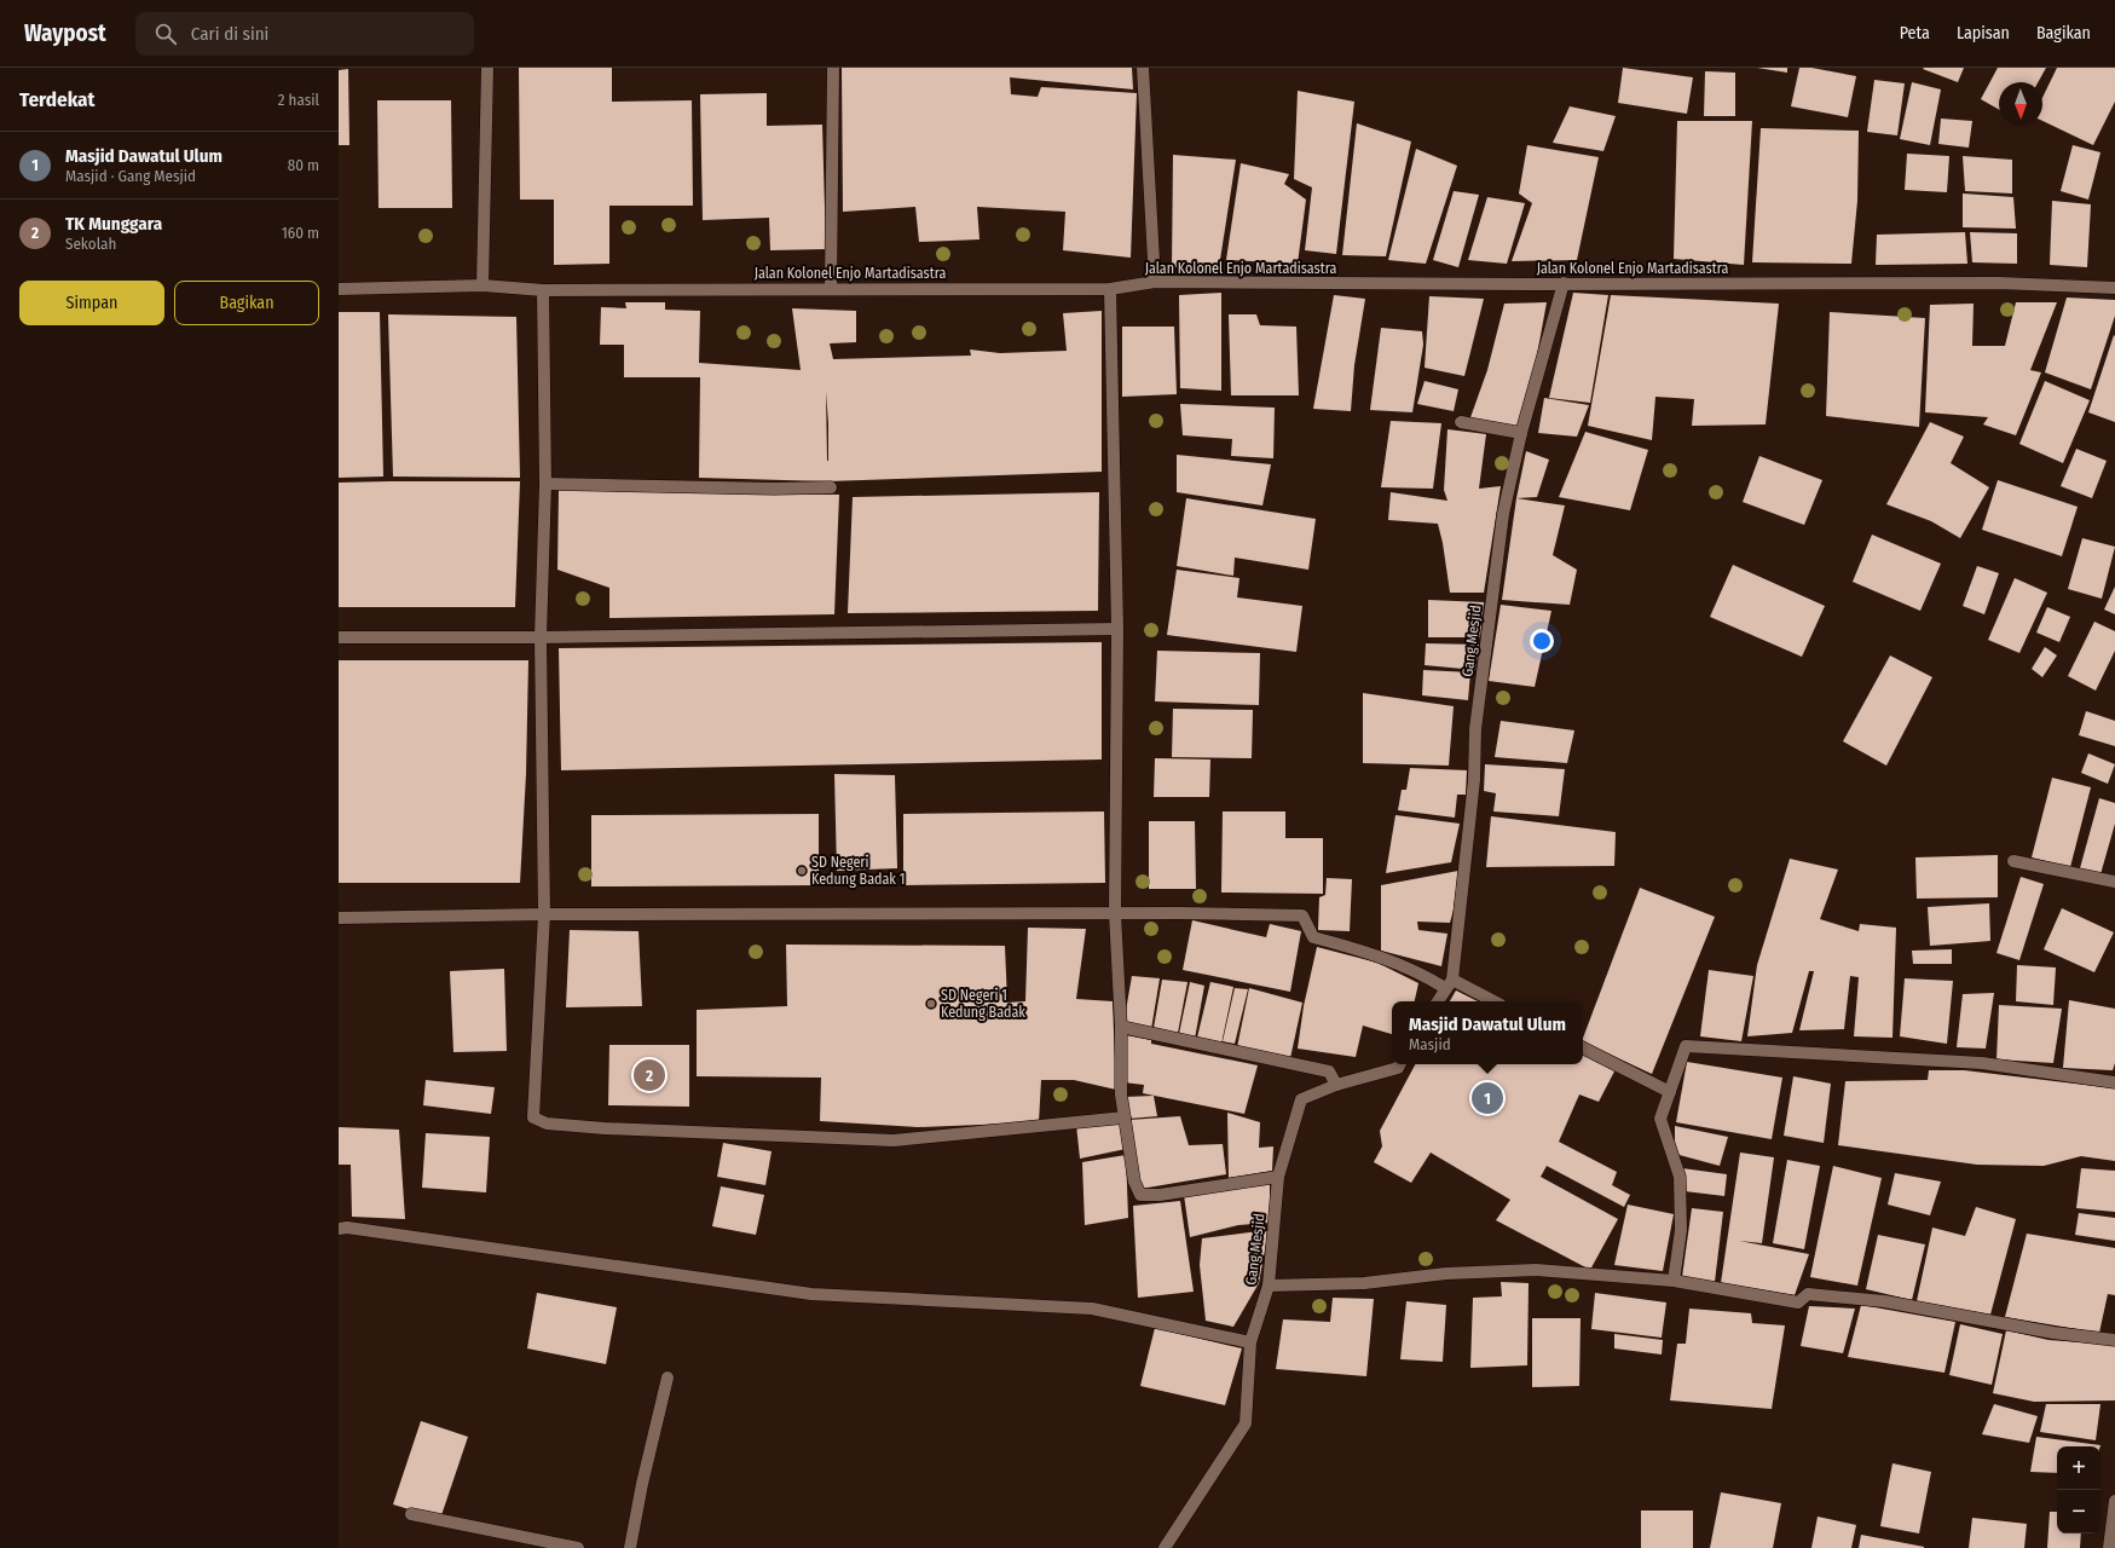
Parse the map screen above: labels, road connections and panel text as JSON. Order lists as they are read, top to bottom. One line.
{"streets":{"street":["Jalan Kolonel Enjo Martadisastra","Gang Mesjid"]},"crossings":[["Jalan Kolonel Enjo Martadisastra","Gang Mesjid"]],"places":["SD Negeri Kedung Badak 1","SD Negeri 1 Kedung Badak"],"north":"bottom","page":{"header":"Waypost","search":"Cari di sini","nav":["Peta","Lapisan","Bagikan"],"heading":["Terdekat","2 hasil"],"list":[{"mark":"1","name":"Masjid Dawatul Ulum","note":"Masjid · Gang Mesjid","value":"80 m"},{"mark":"2","name":"TK Munggara","note":"Sekolah","value":"160 m"}],"buttons":["Simpan","Bagikan"],"popup":["Masjid Dawatul Ulum","Masjid"],"pins":["2","1"],"map_buttons":["+","−"]}}
